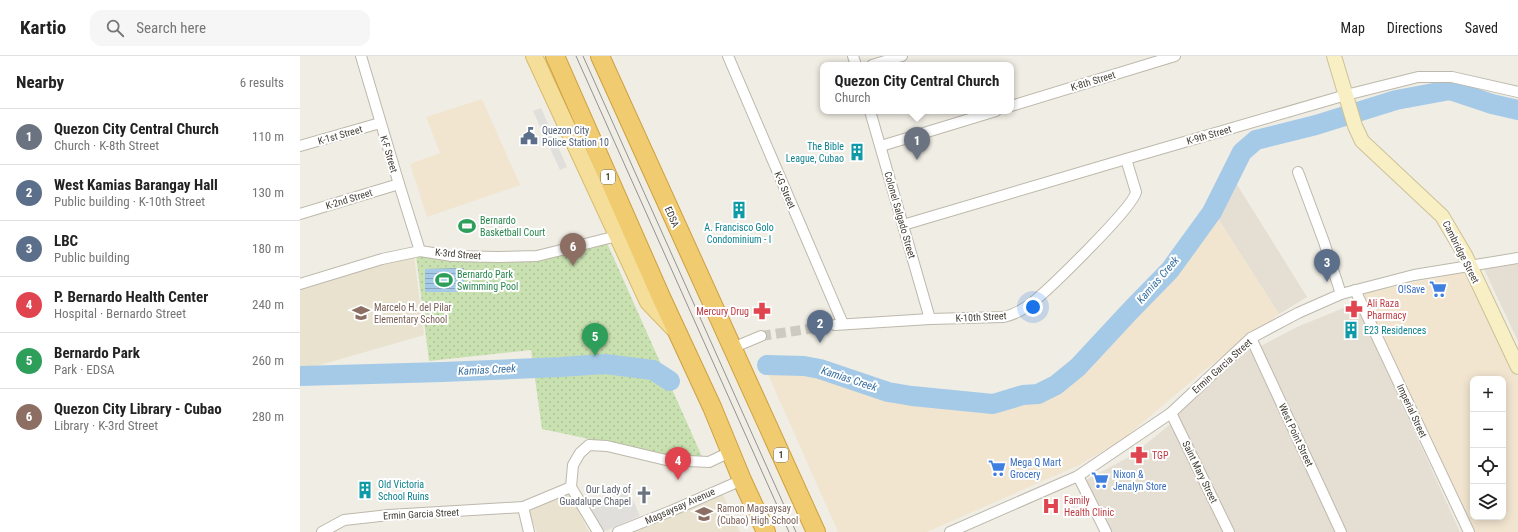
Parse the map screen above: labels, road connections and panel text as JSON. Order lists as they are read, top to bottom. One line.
{"streets":{"highway":["1","EDSA"],"street":["K-8th Street","K-1st Street","K-9th Street","K-F Street","K-G Street","K-2nd Street","Colonel Salgado Street","Cambridge Street","K-3rd Street","K-10th Street","Ermin Garcia Street","Imperial Street","West Point Street","Saint Mary Street","Magsaysay Avenue"]},"crossings":[["K-1st Street","K-F Street"],["K-9th Street","Colonel Salgado Street"],["K-9th Street","Cambridge Street"],["K-9th Street","K-10th Street"],["K-F Street","K-2nd Street"],["K-F Street","K-3rd Street"],["1","Magsaysay Avenue"],["K-G Street","K-10th Street"],["Colonel Salgado Street","K-10th Street"],["Cambridge Street","Ermin Garcia Street"],["Ermin Garcia Street","Imperial Street"],["Ermin Garcia Street","West Point Street"],["Ermin Garcia Street","Saint Mary Street"]],"water":["Kamias Creek"],"places":{"public building":["Quezon City Police Station 10"],"building":["The Bible League, Cubao","A. Francisco Golo Condominium - I","E23 Residences","Old Victoria School Ruins"],"sports":["Bernardo Basketball Court","Bernardo Park Swimming Pool"],"supermarket":["O!Save","Mega Q Mart Grocery","Nixon & Jenalyn Store"],"pharmacy":["Ali Raza Pharmacy","Mercury Drug","TGP"],"school or university":["Marcelo H. del Pilar Elementary School","Ramon Magsaysay (Cubao) High School"],"church":["Our Lady of Guadalupe Chapel"],"hospital":["Family Health Clinic"]},"page":{"header":"Kartio","search":"Search here","nav":["Map","Directions","Saved"],"heading":["Nearby","6 results"],"popup":["Quezon City Central Church","Church"],"list":[{"mark":"1","name":"Quezon City Central Church","note":"Church · K-8th Street","value":"110 m"},{"mark":"2","name":"West Kamias Barangay Hall","note":"Public building · K-10th Street","value":"130 m"},{"mark":"3","name":"LBC","note":"Public building","value":"180 m"},{"mark":"4","name":"P. Bernardo Health Center","note":"Hospital · Bernardo Street","value":"240 m"},{"mark":"5","name":"Bernardo Park","note":"Park · EDSA","value":"260 m"},{"mark":"6","name":"Quezon City Library - Cubao","note":"Library · K-3rd Street","value":"280 m"}],"pins":["1","6","3","2","5","4"],"map_buttons":["+","−"]}}
